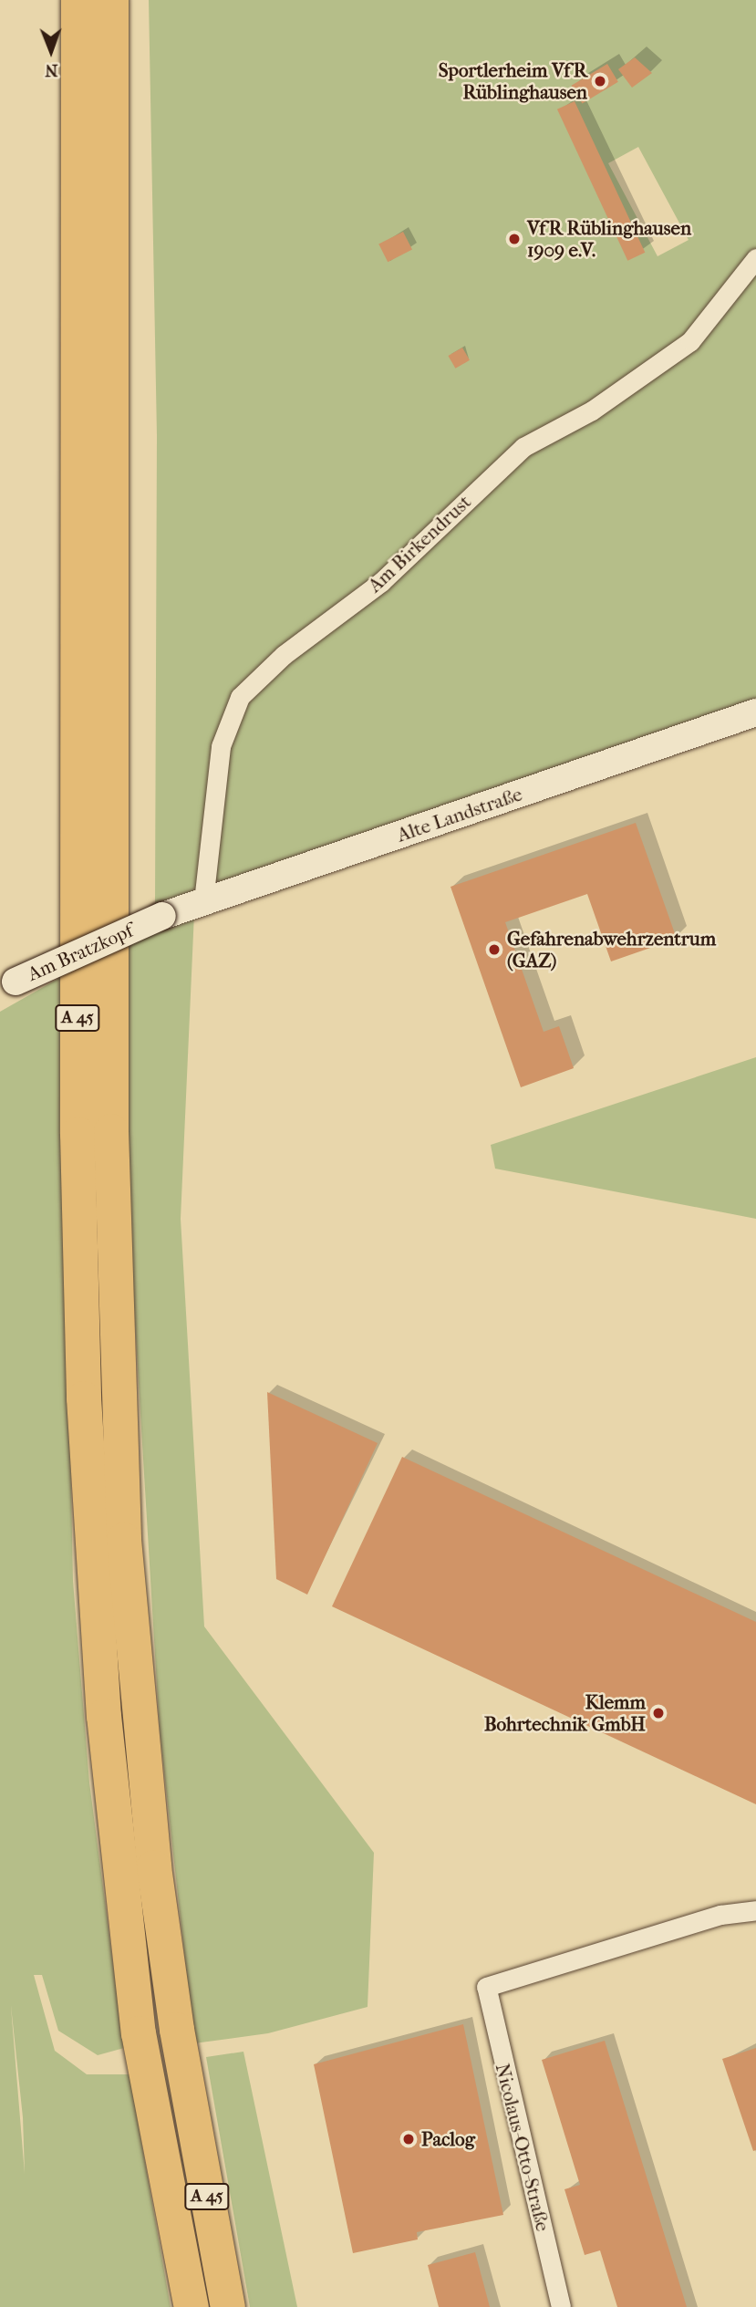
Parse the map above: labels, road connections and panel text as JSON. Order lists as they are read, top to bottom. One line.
{"streets":{"highway":["A 45"],"street":["Am Birkendrust","Alte Landstraße","Am Bratzkopf","Nicolaus-Otto-Straße"]},"crossings":[["Am Birkendrust","Alte Landstraße"],["Alte Landstraße","Am Bratzkopf"]],"places":["Sportlerheim VfR Rüblinghausen","VfR Rüblinghausen 1909 e.V.","Gefahrenabwehrzentrum (GAZ)","Klemm Bohrtechnik GmbH","Paclog"],"north":"bottom"}
